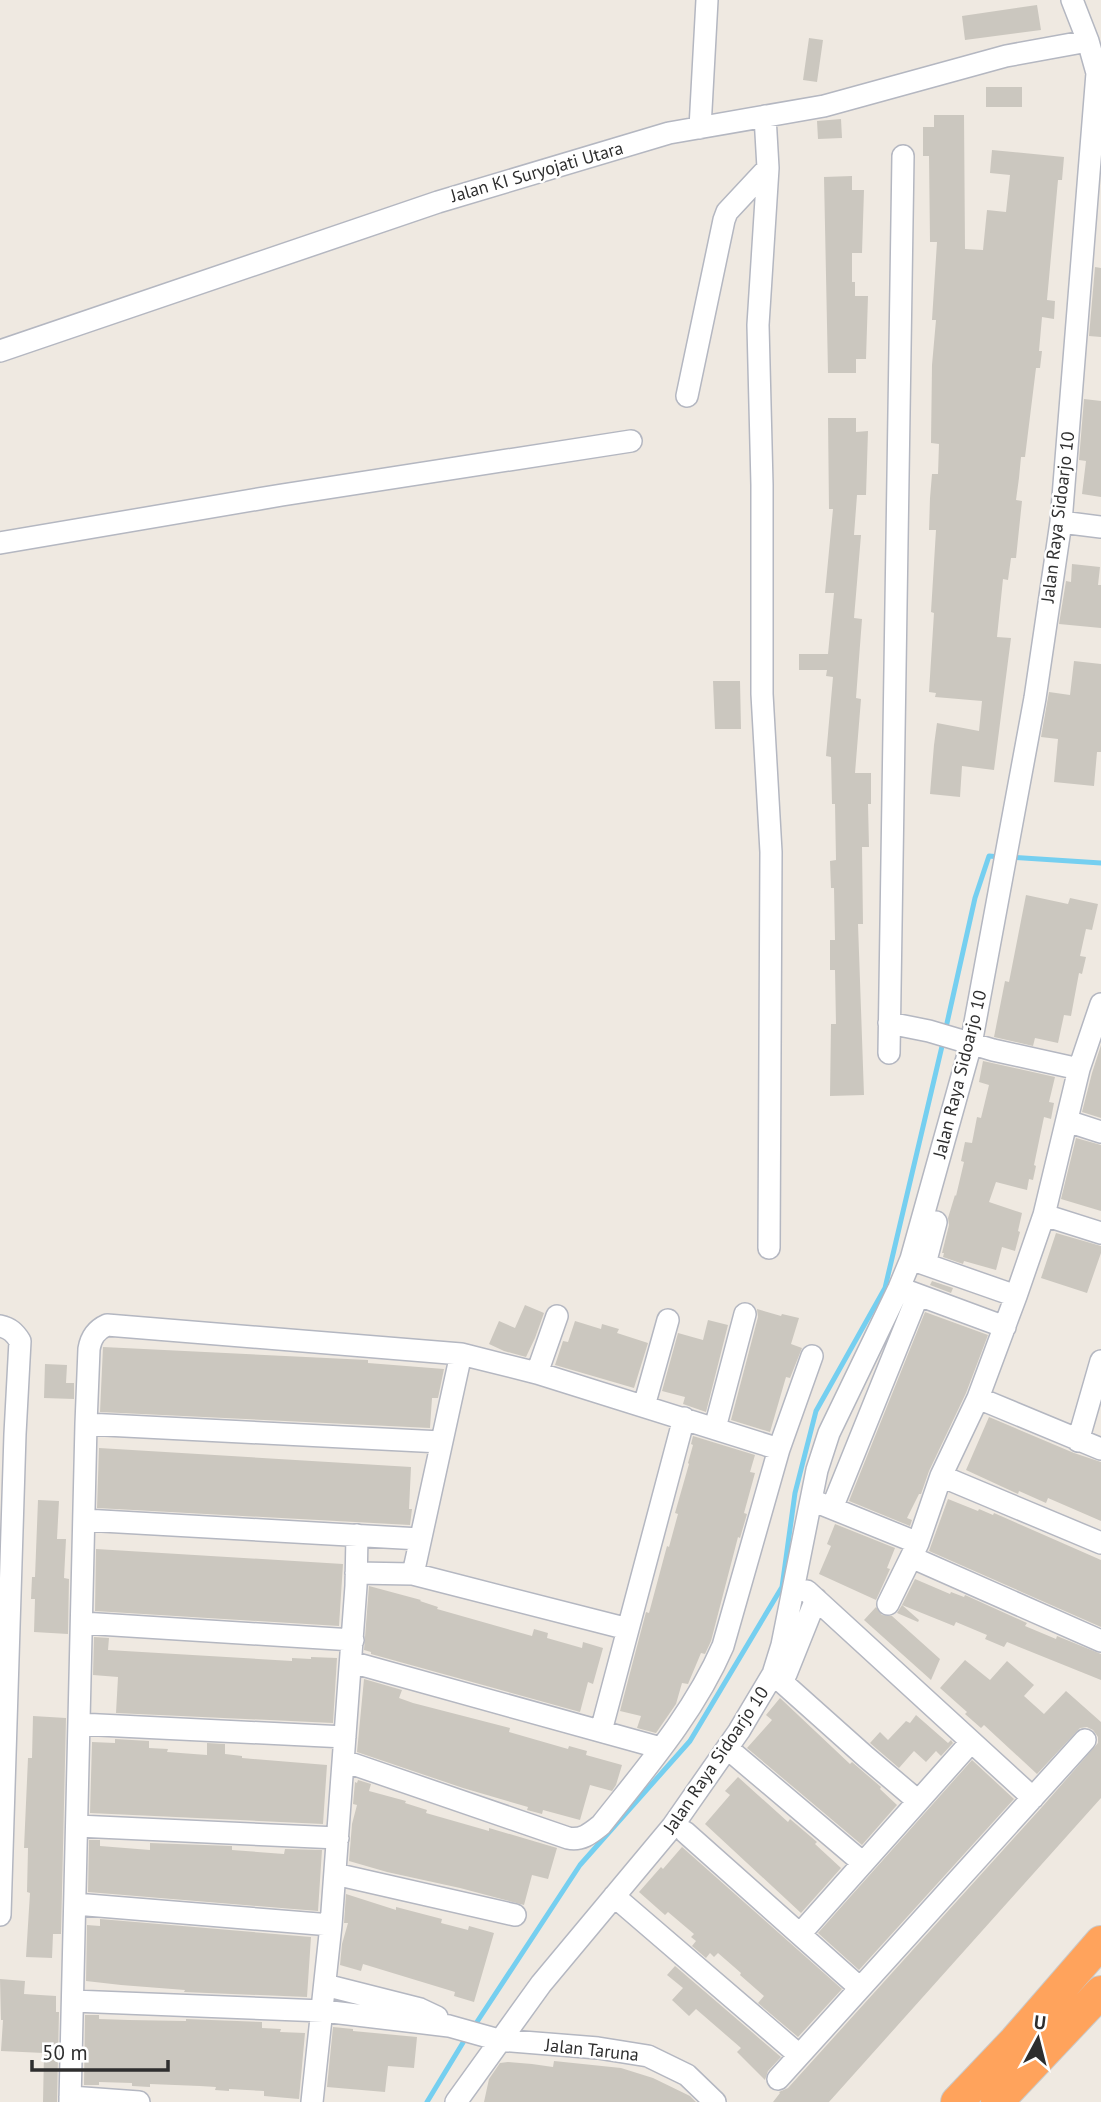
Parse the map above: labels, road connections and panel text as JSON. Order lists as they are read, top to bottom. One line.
{"streets":{"street":["Jalan KI Suryojati Utara","Jalan Raya Sidoarjo 10","Jalan Taruna"]},"crossings":[["Jalan KI Suryojati Utara","Jalan Raya Sidoarjo 10"],["Jalan Raya Sidoarjo 10","Jalan Taruna"]],"scale_bar":"50 m","north":"top"}
